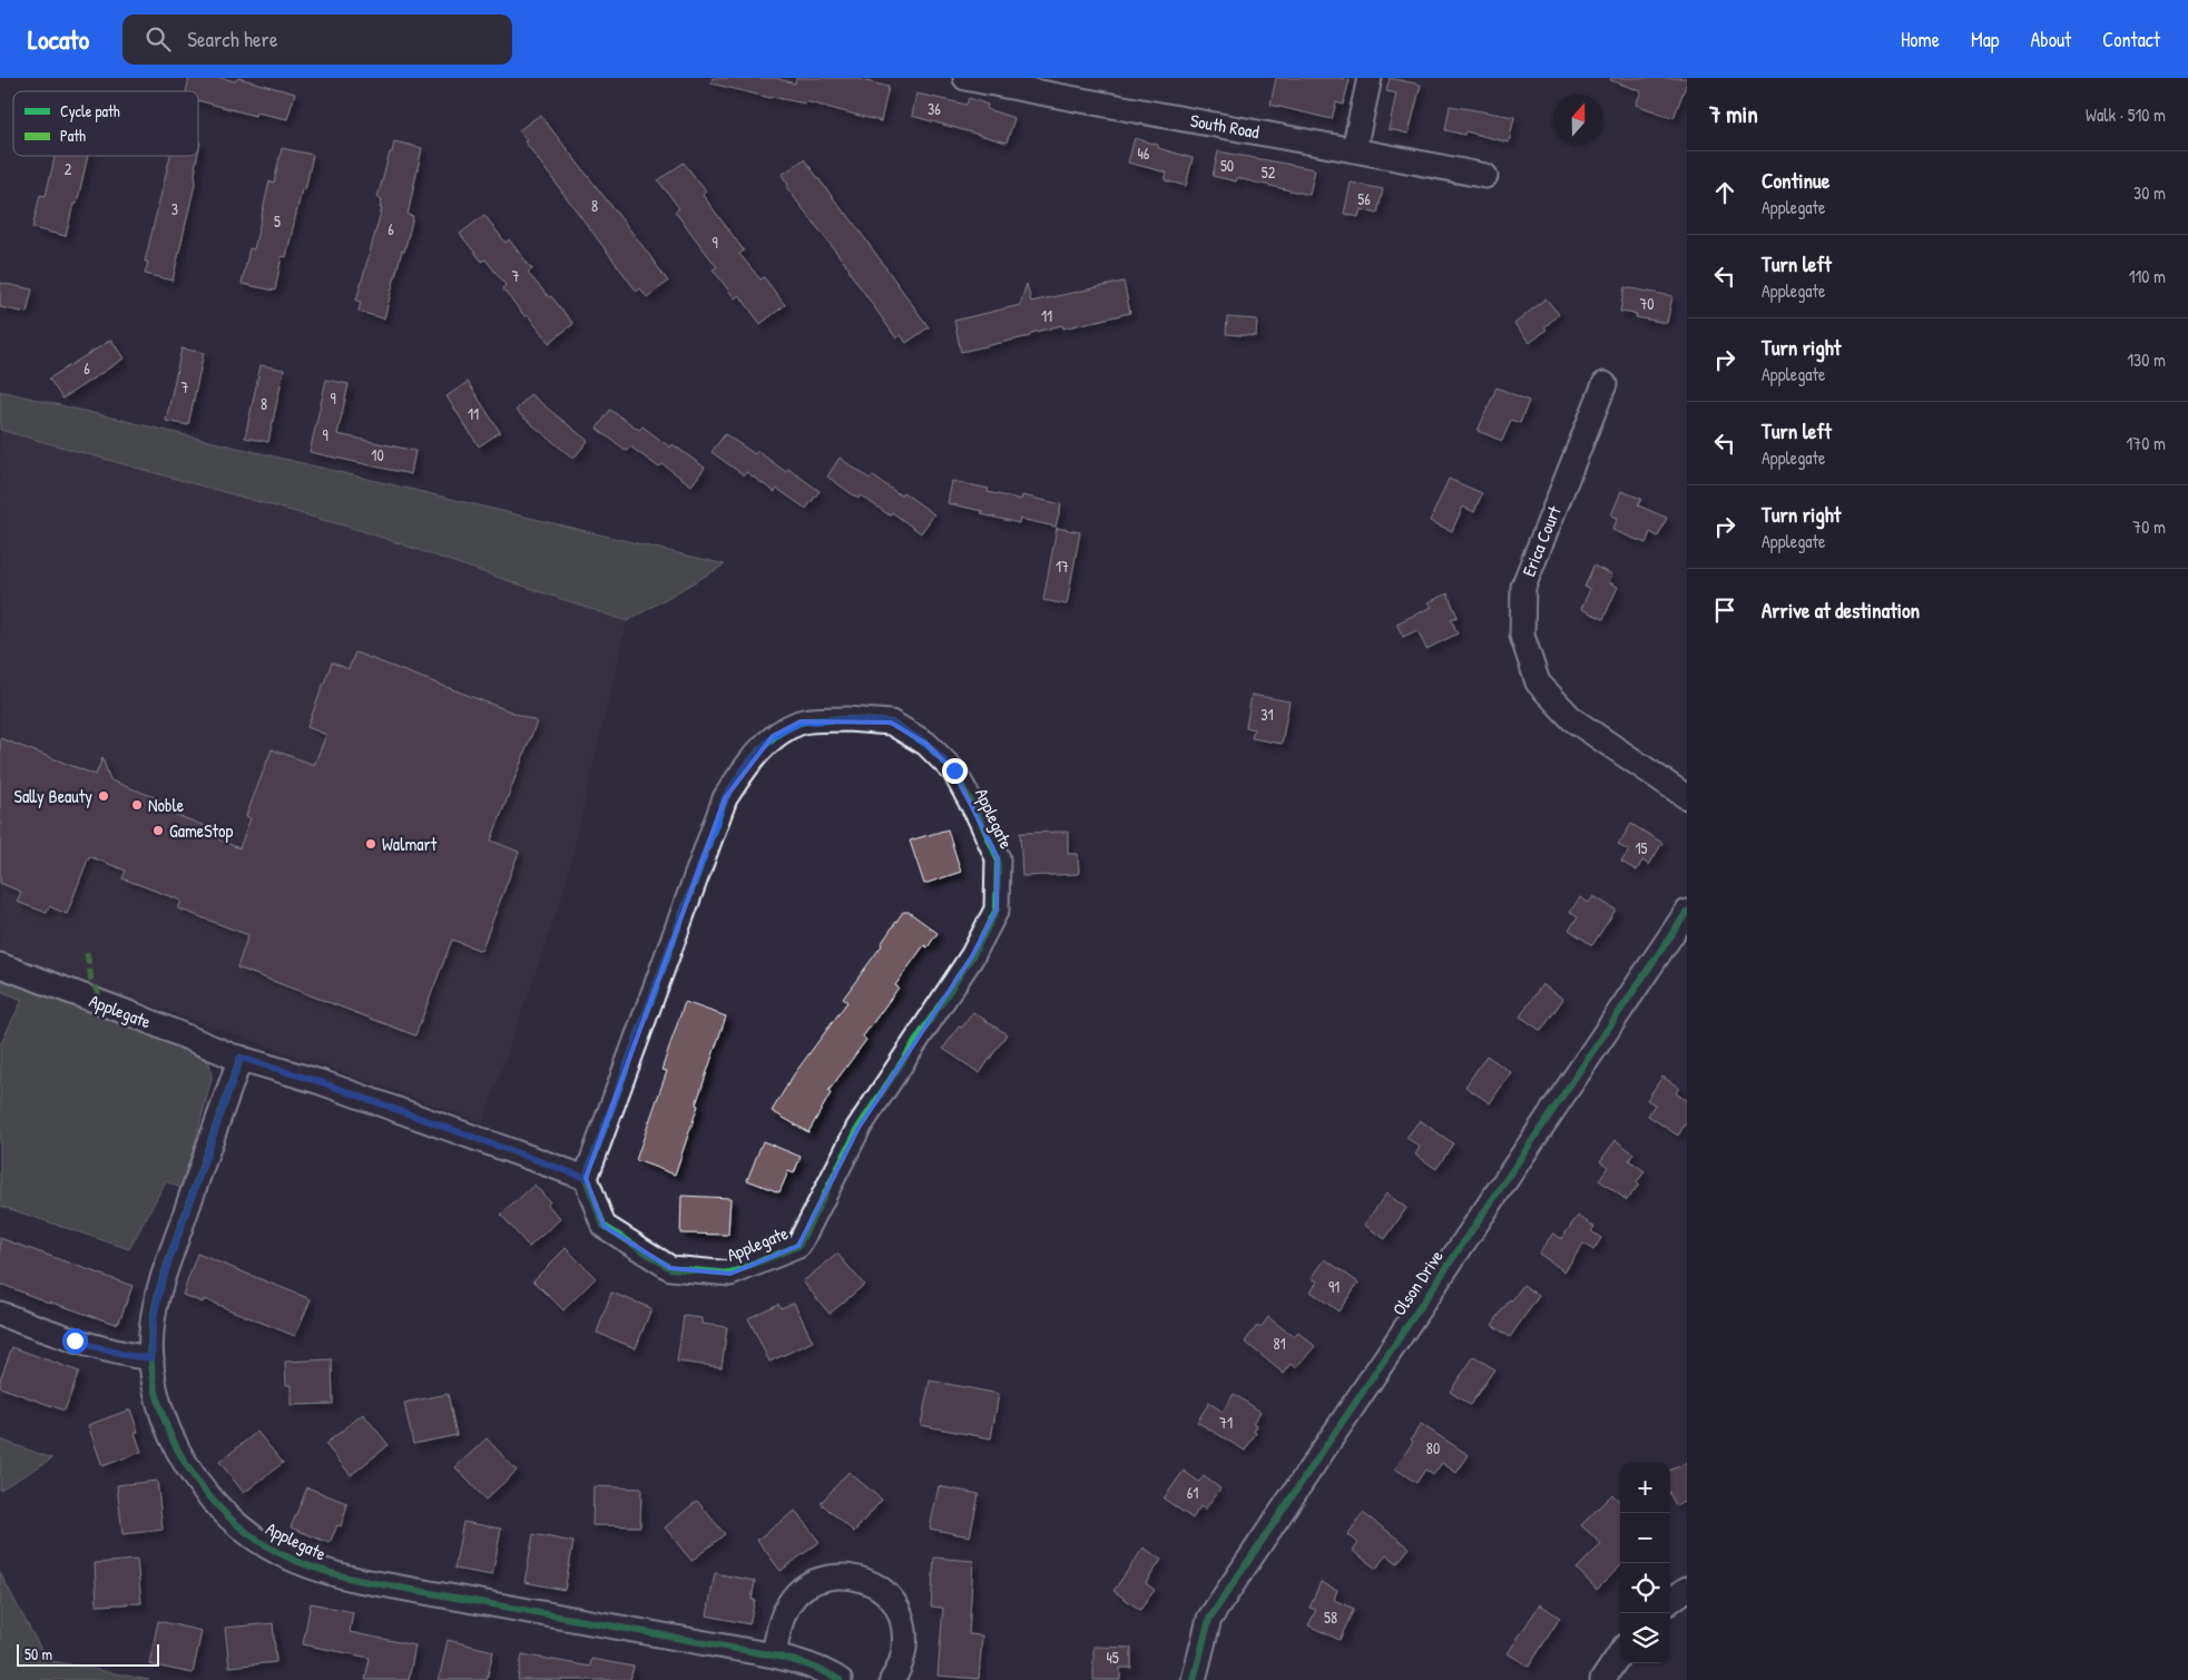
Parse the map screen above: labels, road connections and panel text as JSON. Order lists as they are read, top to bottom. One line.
{"streets":{"street":["South Road","Erica Court","Applegate","Olson Drive"]},"places":["Sally Beauty","Noble","GameStop","Walmart"],"house_numbers":["36","46","50","2","52","56","8","3","5","6","9","7","70","11","6","7","9","8","11","9","10","17","31","15","91","81","71","80","61","58","45"],"legend":["Cycle path","Path"],"scale_bar":"50 m","north":"top","page":{"header":"Locato","search":"Search here","nav":["Home","Map","About","Contact"],"heading":["7 min","Walk · 510 m"],"list":[["Continue","Applegate","30 m"],["Turn left","Applegate","110 m"],["Turn right","Applegate","130 m"],["Turn left","Applegate","170 m"],["Turn right","Applegate","70 m"],"Arrive at destination"],"map_buttons":["+","−"],"scale":"50 m"}}
